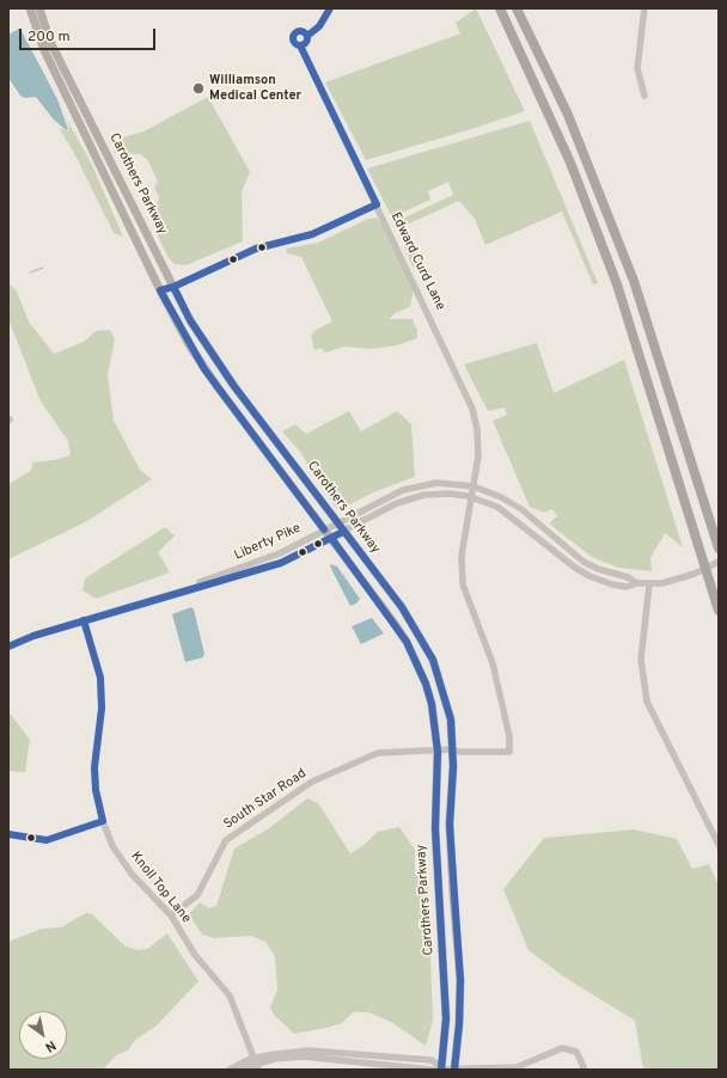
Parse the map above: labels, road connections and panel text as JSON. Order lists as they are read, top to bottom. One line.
{"streets":{"main road":["Carothers Parkway"],"street":["Edward Curd Lane","Liberty Pike","South Star Road","Knoll Top Lane"]},"crossings":[["Carothers Parkway","Liberty Pike"],["Carothers Parkway","South Star Road"],["Edward Curd Lane","Liberty Pike"],["Edward Curd Lane","South Star Road"],["Liberty Pike","Knoll Top Lane"],["South Star Road","Knoll Top Lane"]],"places":["Williamson Medical Center"],"scale_bar":"200 m","north":"bottom right"}
